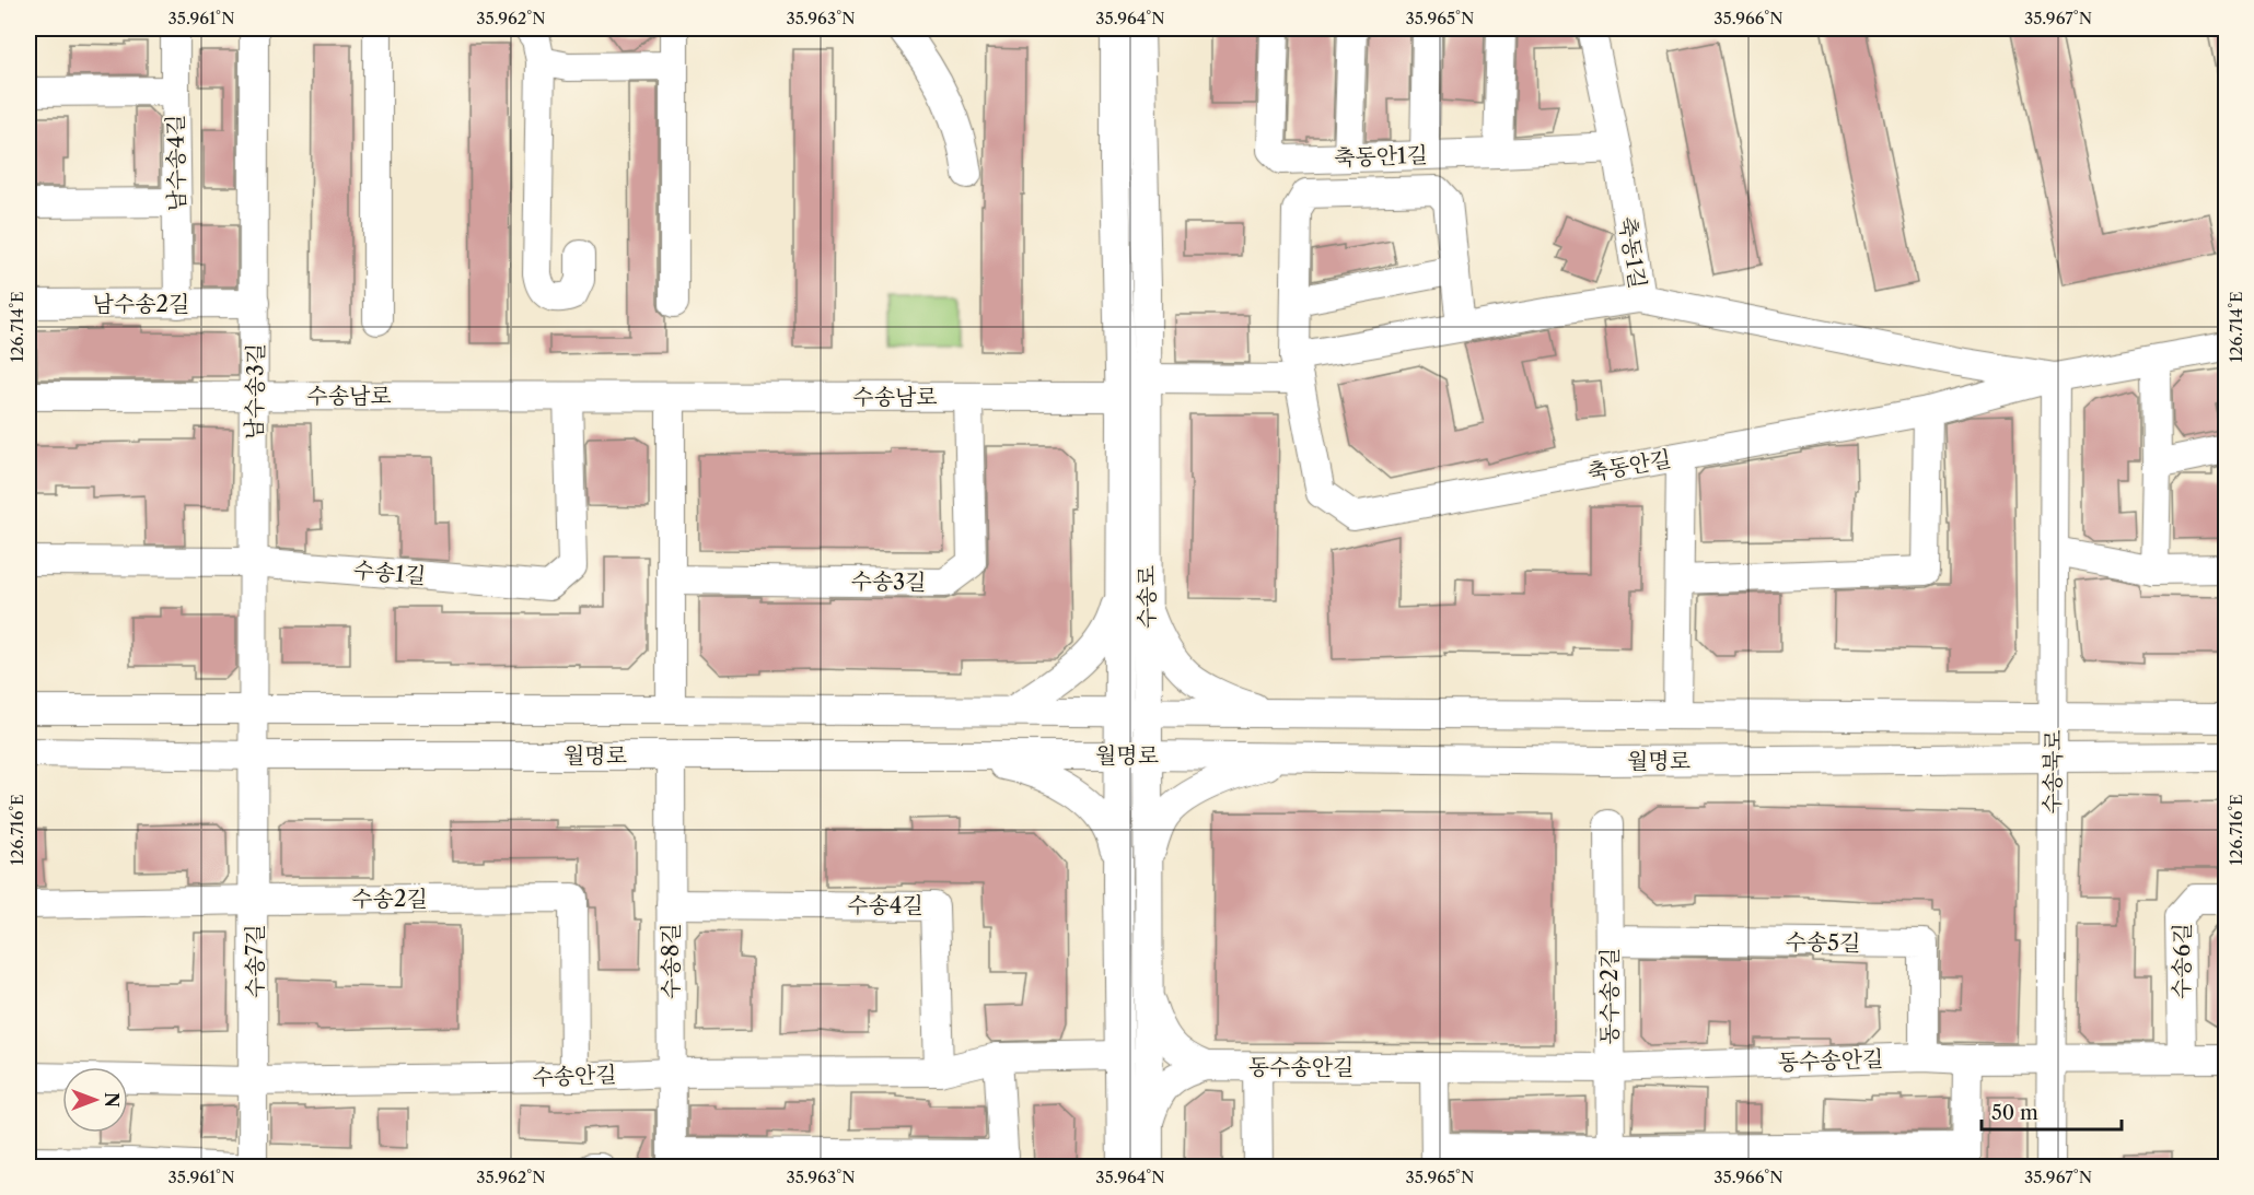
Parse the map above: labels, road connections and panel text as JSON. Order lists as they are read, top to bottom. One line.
{"streets":{"street":["축동안1길","남수송4길","축동1길","남수송2길","남수송3길","수송남로","축동안길","수송1길","수송3길","수송로","월명로","수송북로","수송2길","수송4길","수송5길","수송7길","수송8길","수송6길","동수송2길","동수송안길","수송안길"]},"crossings":[["축동안1길","축동1길"],["남수송4길","남수송2길"],["축동1길","축동안길"],["남수송2길","남수송3길"],["남수송3길","수송남로"],["남수송3길","수송1길"],["남수송3길","월명로"],["남수송3길","수송7길"],["수송남로","수송1길"],["수송남로","수송3길"],["수송남로","수송로"],["축동안길","수송북로"],["수송로","월명로"],["수송로","수송안길"],["월명로","수송북로"],["월명로","수송7길"],["월명로","수송8길"],["수송북로","동수송안길"],["수송2길","수송7길"],["수송2길","수송안길"],["수송4길","수송8길"],["수송4길","수송안길"],["수송5길","동수송2길"],["수송5길","동수송안길"],["수송7길","수송안길"],["수송8길","수송안길"],["수송6길","동수송안길"],["동수송2길","동수송안길"]],"scale_bar":"50 m","north":"right","coordinates":["35.961°N","35.962°N","35.963°N","35.964°N","35.965°N","35.966°N","35.967°N","126.714°E","126.716°E"]}
